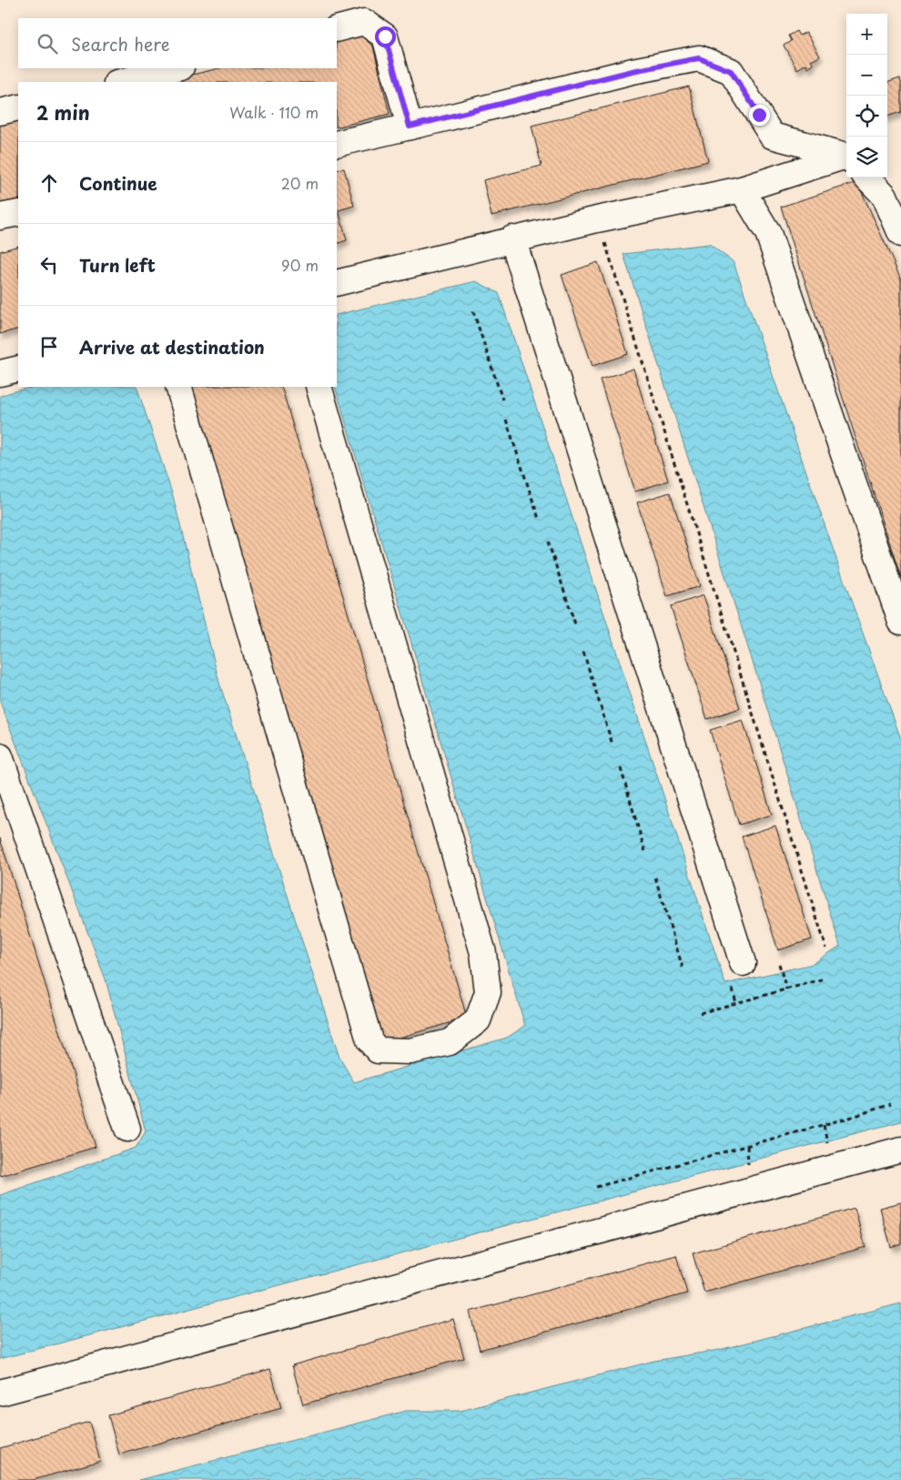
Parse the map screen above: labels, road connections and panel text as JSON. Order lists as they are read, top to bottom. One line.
{"page":{"map_buttons":["+","−"],"search":"Search here","heading":["2 min","Walk · 110 m"],"list":[["Continue","20 m"],["Turn left","90 m"],"Arrive at destination"]}}
